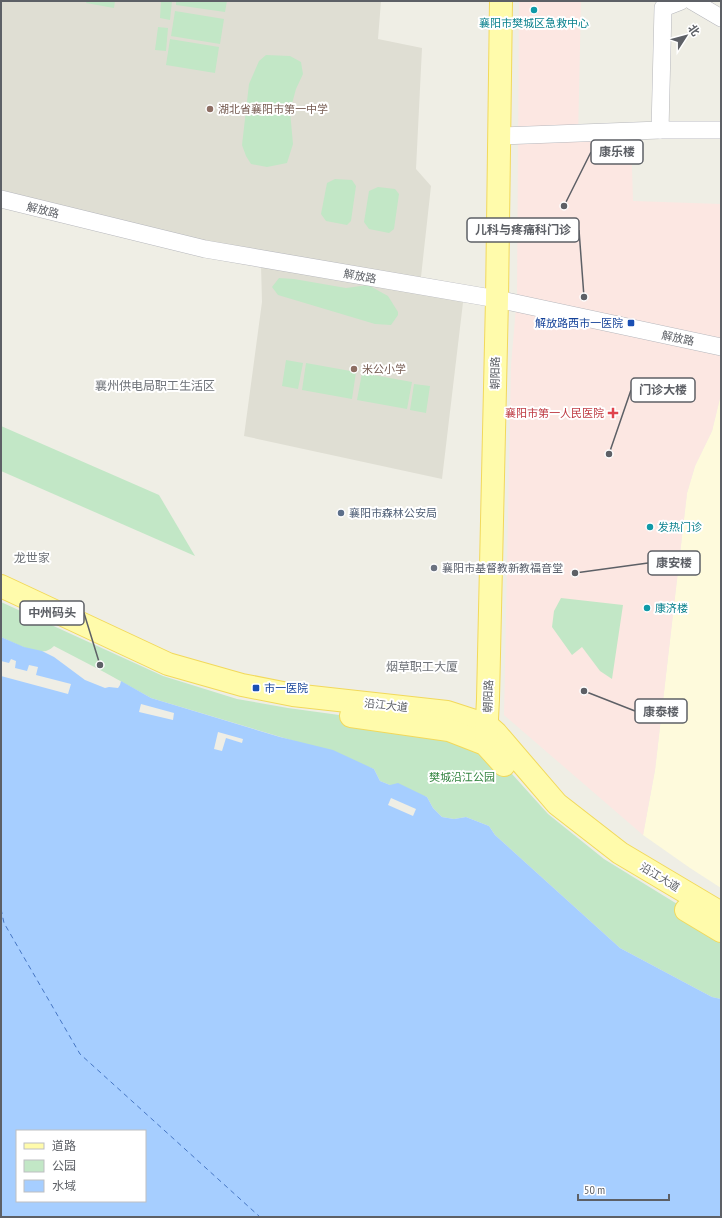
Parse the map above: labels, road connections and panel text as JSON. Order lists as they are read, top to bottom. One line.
{"streets":{"main road":["朝阳路","沿江大道"],"street":["解放路"]},"crossings":[["解放路","朝阳路"],["朝阳路","沿江大道"]],"districts":["襄州供电局职工生活区","龙世家","烟草职工大厦"],"parks":["樊城沿江公园"],"places":{"other":["襄阳市樊城区急救中心","湖北省襄阳市第一中学","康乐楼","儿科与疼痛科门诊","米公小学","门诊大楼","襄阳市森林公安局","发热门诊","襄阳市基督教新教福音堂","康安楼","康济楼","中州码头","康泰楼"],"transit":["解放路西市一医院","市一医院"],"health":["襄阳市第一人民医院"]},"legend":["道路","公园","水域"],"scale_bar":"50 m","north":"top right"}
